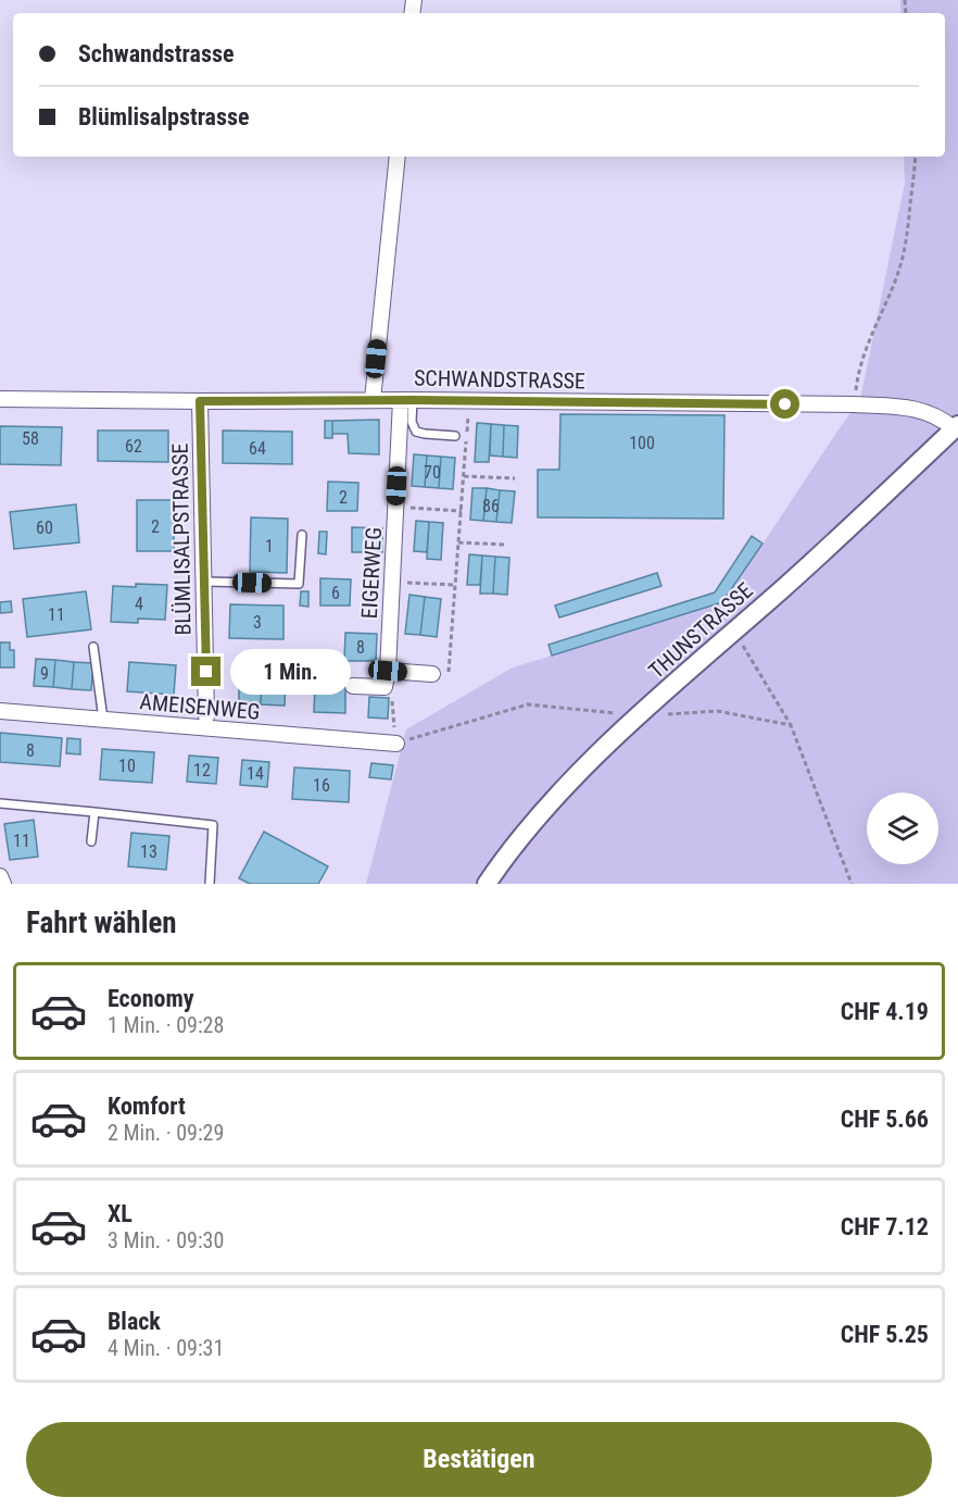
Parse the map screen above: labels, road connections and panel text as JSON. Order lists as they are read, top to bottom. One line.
{"streets":{"street":["SCHWANDSTRASSE","BLÜMLISALPSTRASSE","EIGERWEG","THUNSTRASSE","AMEISENWEG"]},"crossings":[["SCHWANDSTRASSE","BLÜMLISALPSTRASSE"],["SCHWANDSTRASSE","EIGERWEG"],["SCHWANDSTRASSE","THUNSTRASSE"]],"house_numbers":["58","100","62","64","70","2","86","2","60","1","6","4","11","3","8","9","8","10","12","14","16","11","13"],"page":{"banner":["Schwandstrasse","Blümlisalpstrasse"],"bubble":"1 Min.","heading":"Fahrt wählen","list":[{"name":"Economy","note":"1 Min. · 09:28","value":"CHF 4.19"},{"name":"Komfort","note":"2 Min. · 09:29","value":"CHF 5.66"},{"name":"XL","note":"3 Min. · 09:30","value":"CHF 7.12"},{"name":"Black","note":"4 Min. · 09:31","value":"CHF 5.25"}],"buttons":"Bestätigen"}}
